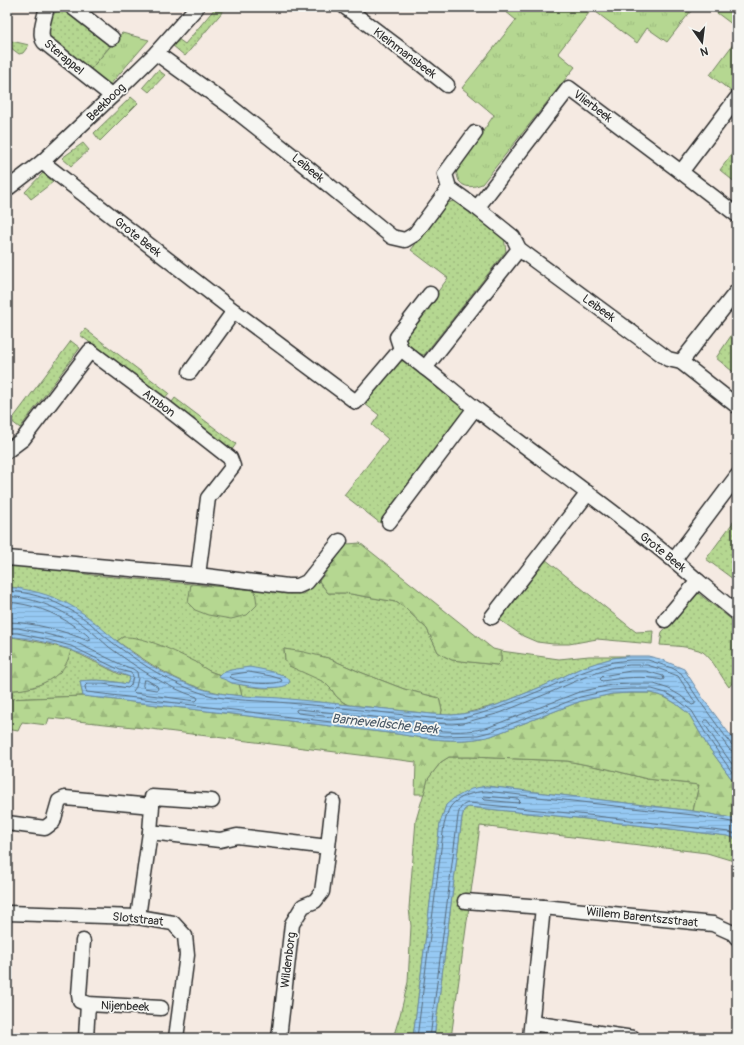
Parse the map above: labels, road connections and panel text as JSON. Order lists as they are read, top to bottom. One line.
{"streets":{"street":["Kleinmansbeek","Sterappel","Beekboog","Vlierbeek","Leibeek","Grote Beek","Ambon","Willem Barentszstraat","Slotstraat","Wildenborg","Nijenbeek"]},"crossings":[["Sterappel","Beekboog"],["Beekboog","Leibeek"],["Beekboog","Grote Beek"],["Vlierbeek","Leibeek"]],"water":["Barneveldsche Beek"],"north":"bottom"}
